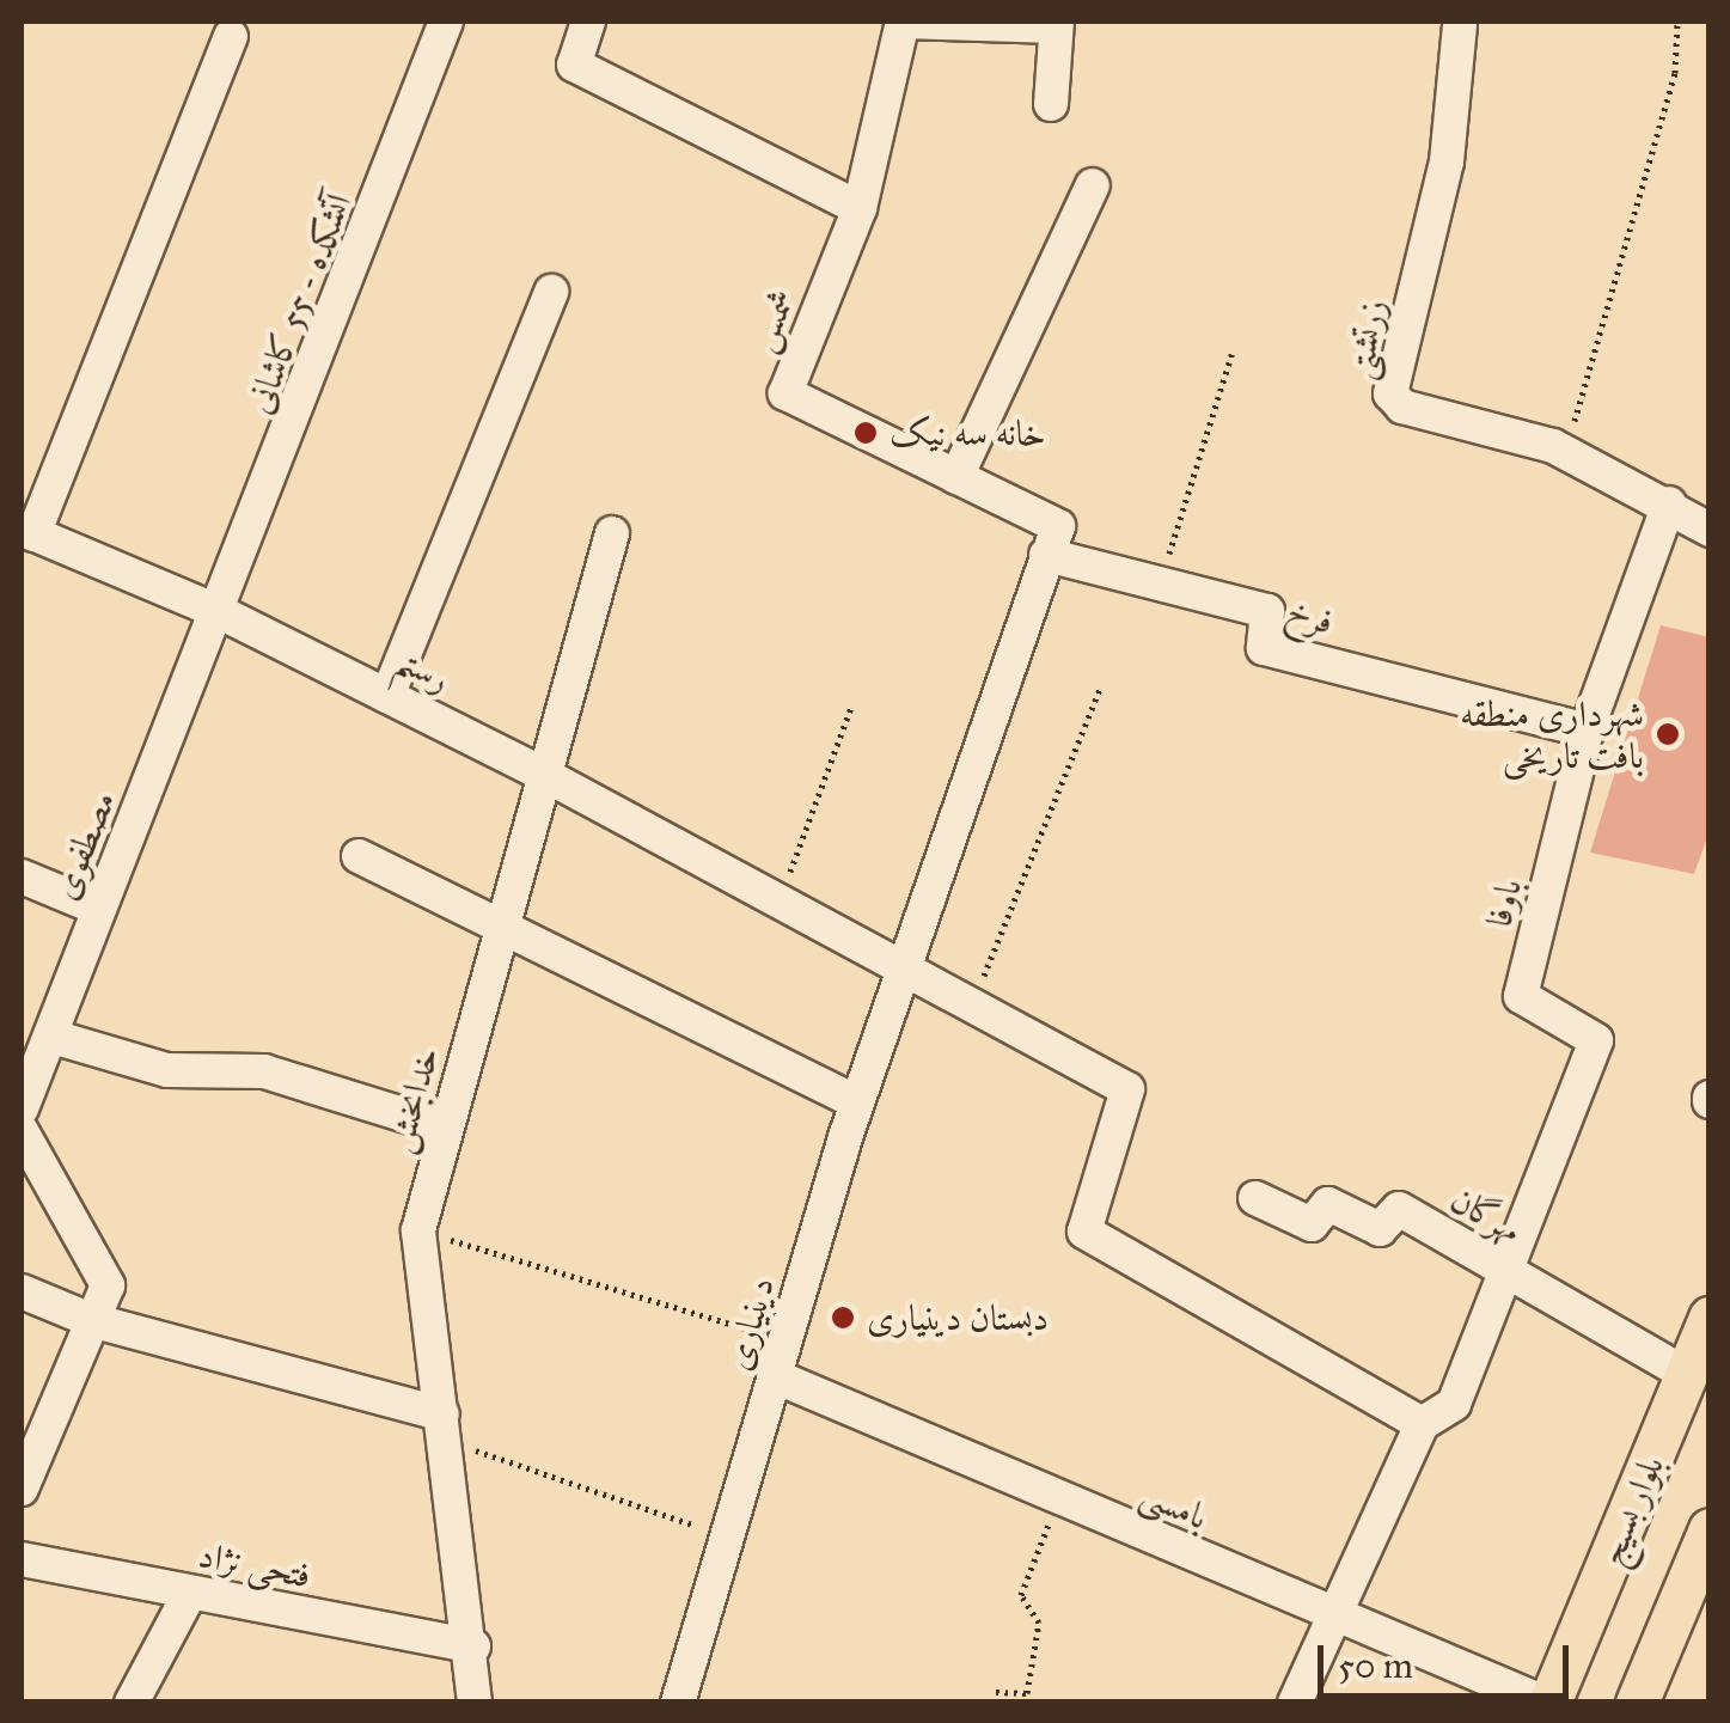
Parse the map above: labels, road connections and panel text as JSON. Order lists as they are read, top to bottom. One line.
{"streets":{"main road":["بلوار بسیج"],"street":["آتشکده - 55 کاشانی","شمس","زرتشتی","فرخ","رستم","مصطفوی","باوفا","خدابخش","مهرگان","دینیاری","بامسی","فتحی نژاد"]},"crossings":[["آتشکده - 55 کاشانی","رستم"],["آتشکده - 55 کاشانی","مصطفوی"],["شمس","فرخ"],["شمس","دینیاری"],["زرتشتی","باوفا"],["فرخ","باوفا"],["فرخ","دینیاری"],["رستم","مصطفوی"],["رستم","خدابخش"],["رستم","دینیاری"],["باوفا","مهرگان"],["خدابخش","فتحی نژاد"],["مهرگان","بلوار بسیج"],["دینیاری","بامسی"],["بامسی","بلوار بسیج"]],"places":["خانه سه نیک","شهرداری منطقه بافت تاریخی","دبستان دینیاری"],"scale_bar":"50 m"}
